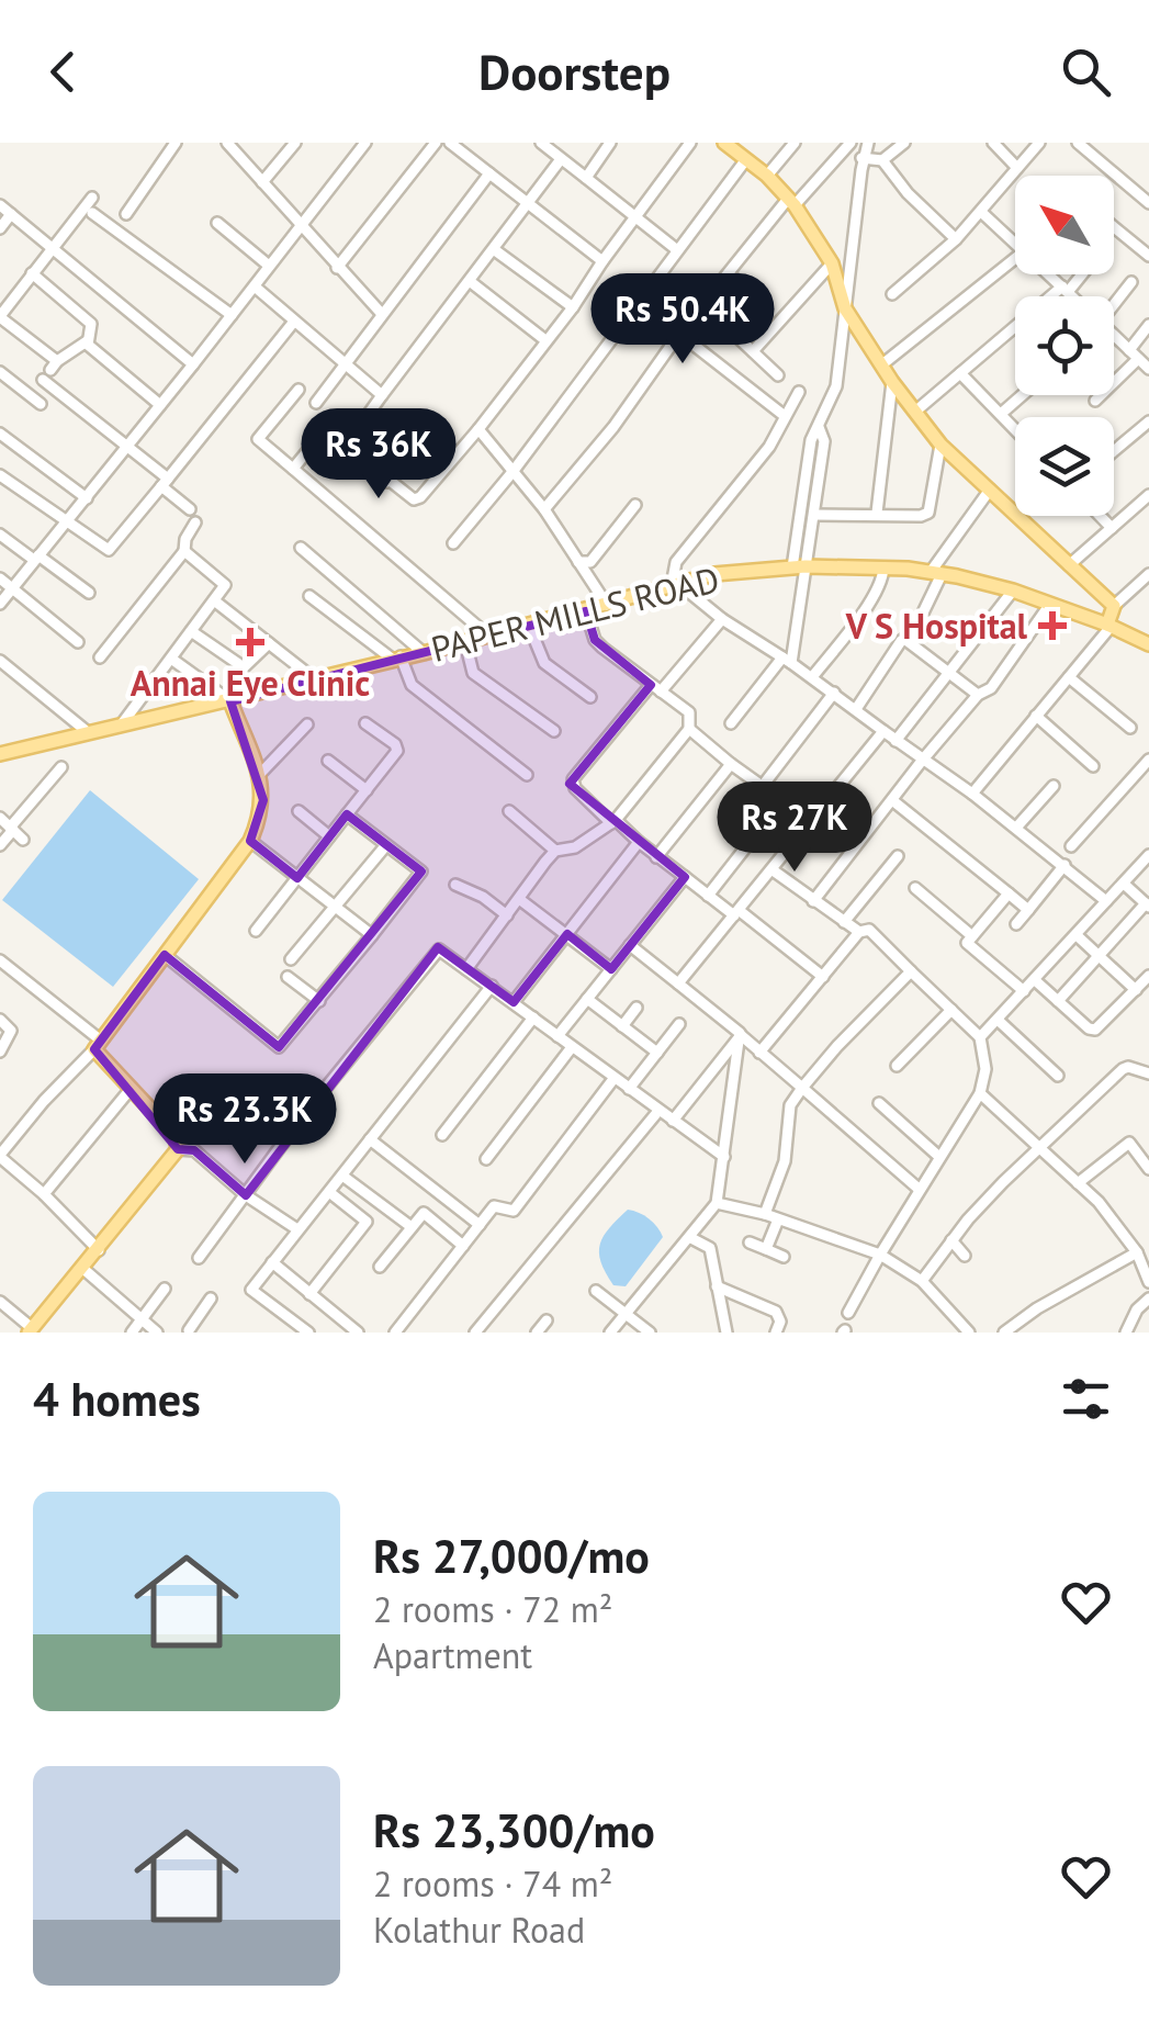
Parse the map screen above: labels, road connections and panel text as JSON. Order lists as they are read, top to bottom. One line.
{"streets":{"main road":["PAPER MILLS ROAD"]},"places":{"health":["V S Hospital","Annai Eye Clinic"]},"north":"top left","page":{"header":"Doorstep","price":["Rs 50.4K","Rs 36K","Rs 27K","Rs 23.3K"],"heading":"4 homes","list":[{"name":"Rs 27,000/mo","note":"2 rooms · 72 m² · Apartment"},{"name":"Rs 23,300/mo","note":"2 rooms · 74 m² · Kolathur Road"}]}}
